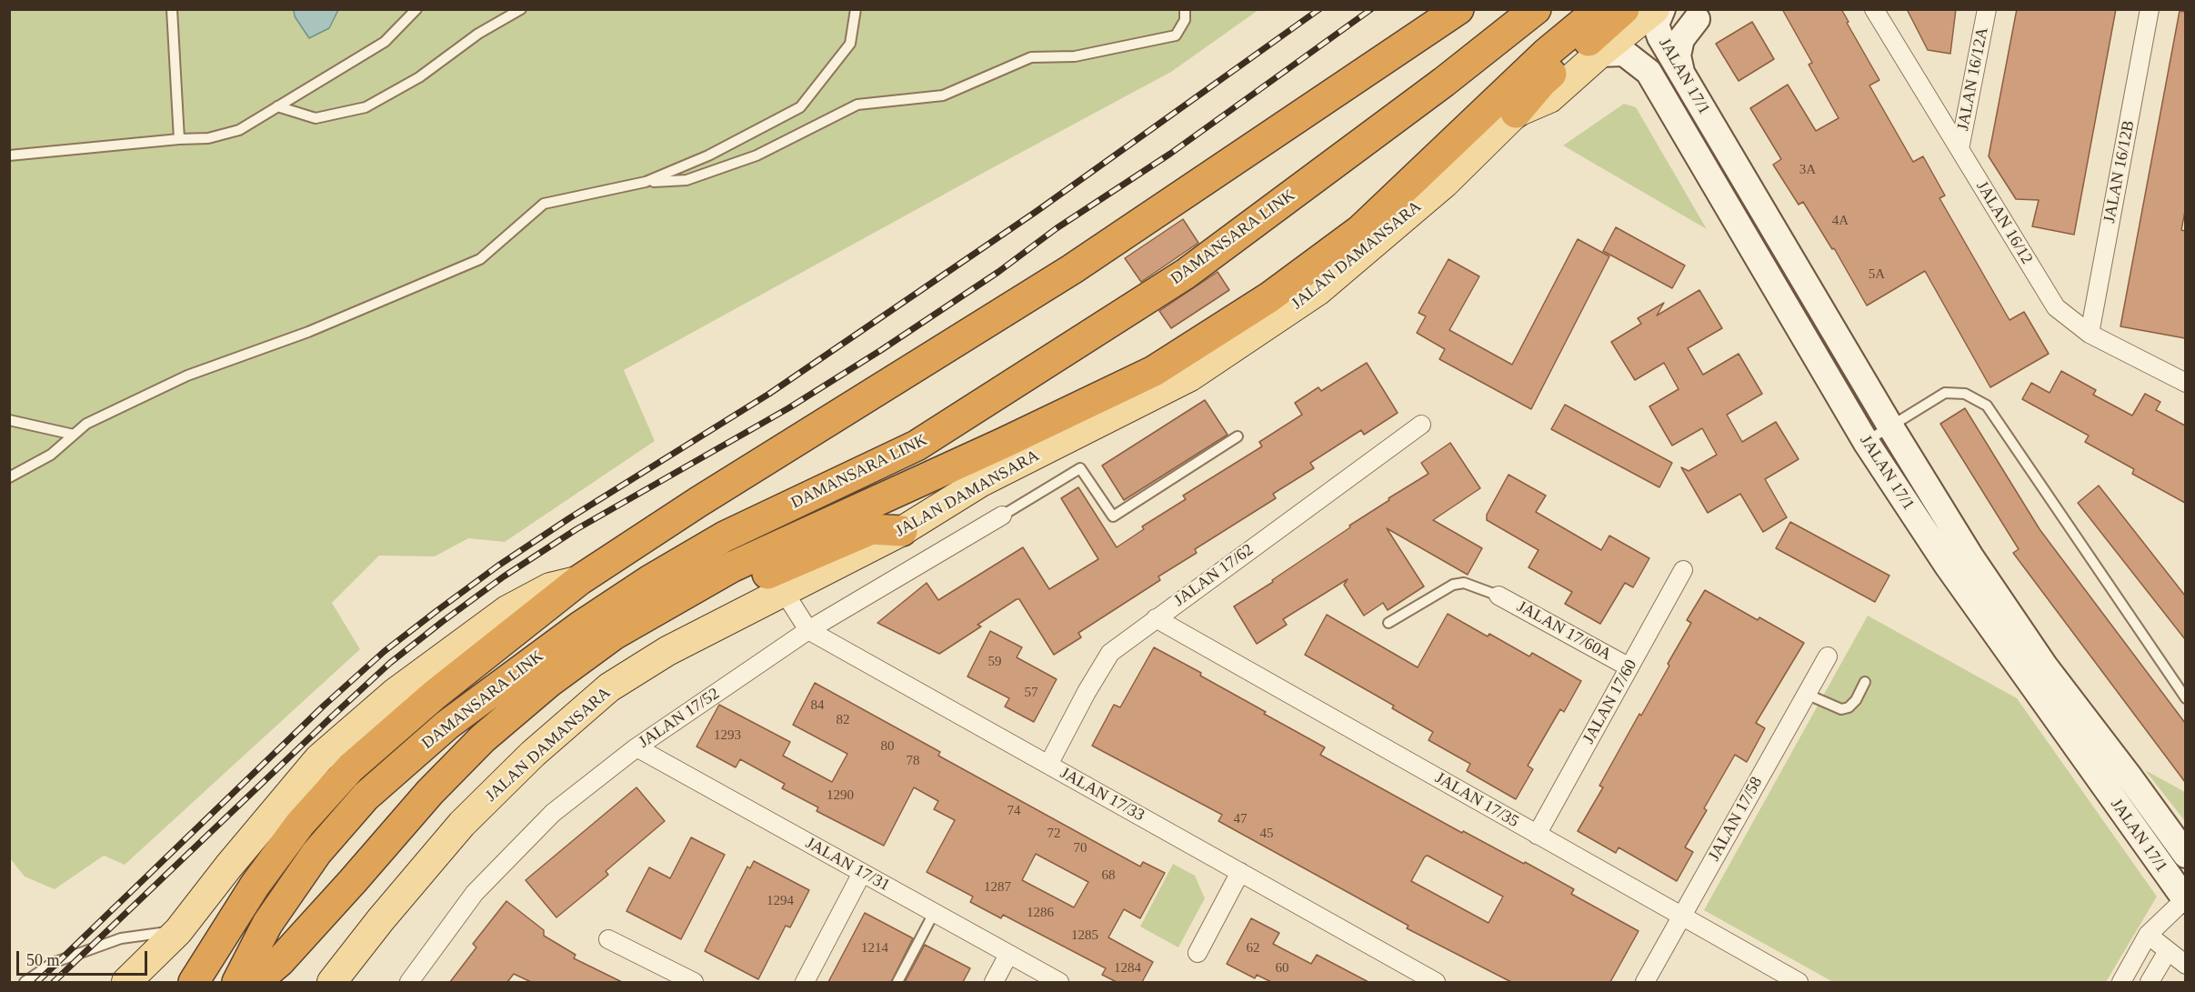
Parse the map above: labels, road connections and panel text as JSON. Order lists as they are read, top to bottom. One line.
{"streets":{"highway":["DAMANSARA LINK"],"main road":["JALAN DAMANSARA"],"street":["JALAN 17/1","JALAN 16/12A","JALAN 16/12B","JALAN 16/12","JALAN 17/62","JALAN 17/60A","JALAN 17/60","JALAN 17/52","JALAN 17/33","JALAN 17/35","JALAN 17/58","JALAN 17/31"]},"crossings":[["JALAN 17/1","JALAN DAMANSARA"],["JALAN 16/12A","JALAN 16/12"],["JALAN 16/12B","JALAN 16/12"],["JALAN DAMANSARA","JALAN 17/33"],["JALAN 17/62","JALAN 17/33"],["JALAN 17/62","JALAN 17/35"],["JALAN 17/60A","JALAN 17/60"],["JALAN 17/60","JALAN 17/35"],["JALAN 17/52","JALAN 17/33"],["JALAN 17/52","JALAN 17/31"],["JALAN 17/35","JALAN 17/58"]],"house_numbers":["3A","4A","5A","59","57","84","82","1293","80","78","1290","74","47","72","45","70","68","1287","1294","1286","1285","1214","62","1284","60"],"scale_bar":"50 m"}
